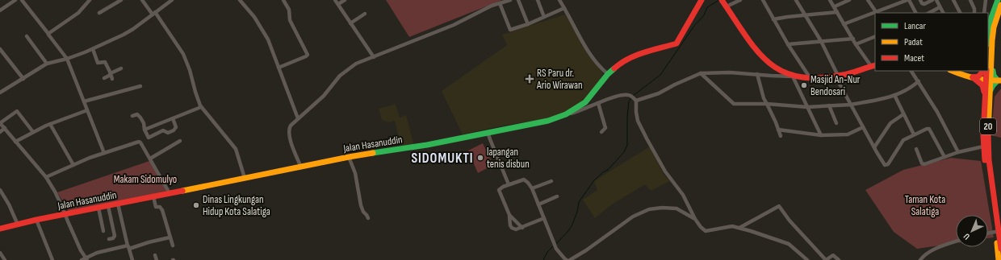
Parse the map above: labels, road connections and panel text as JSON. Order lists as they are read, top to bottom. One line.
{"streets":{"main road":["20","Jalan Hasanuddin"]},"districts":["SIDOMUKTI"],"parks":["Makam Sidomulyo","Taman Kota Salatiga"],"places":{"health":["RS Paru dr. Ario Wirawan"],"other":["Masjid An-Nur Bendosari","lapangan tenis disbun","Dinas Lingkungan Hidup Kota Salatiga"]},"legend":["Lancar","Padat","Macet"],"north":"bottom left"}
